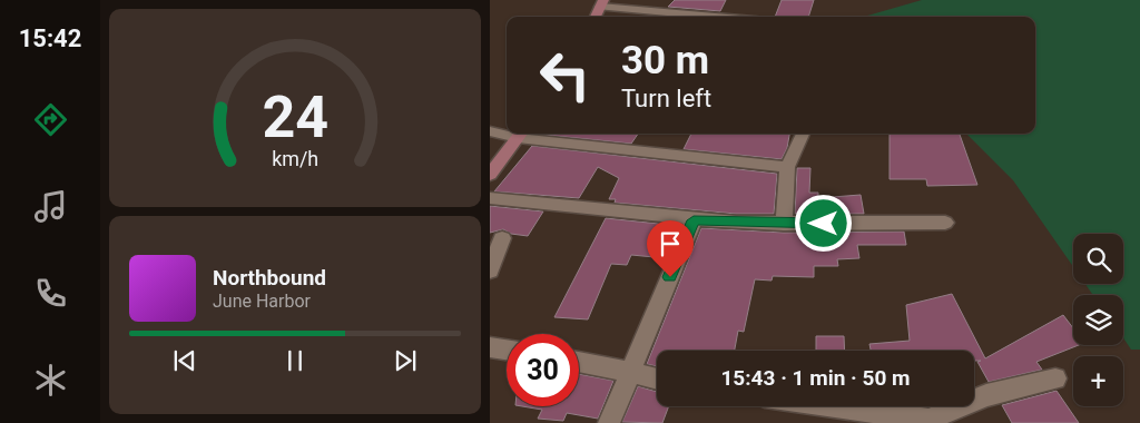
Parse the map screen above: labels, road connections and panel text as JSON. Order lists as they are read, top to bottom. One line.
{"page":{"tabs":"15:42","turn":["30 m","Turn left"],"map_buttons":"+","song":["Northbound","June Harbor"],"limit":"30","trip":"15:43 · 1 min · 50 m","gauge":["24","km/h"]}}
